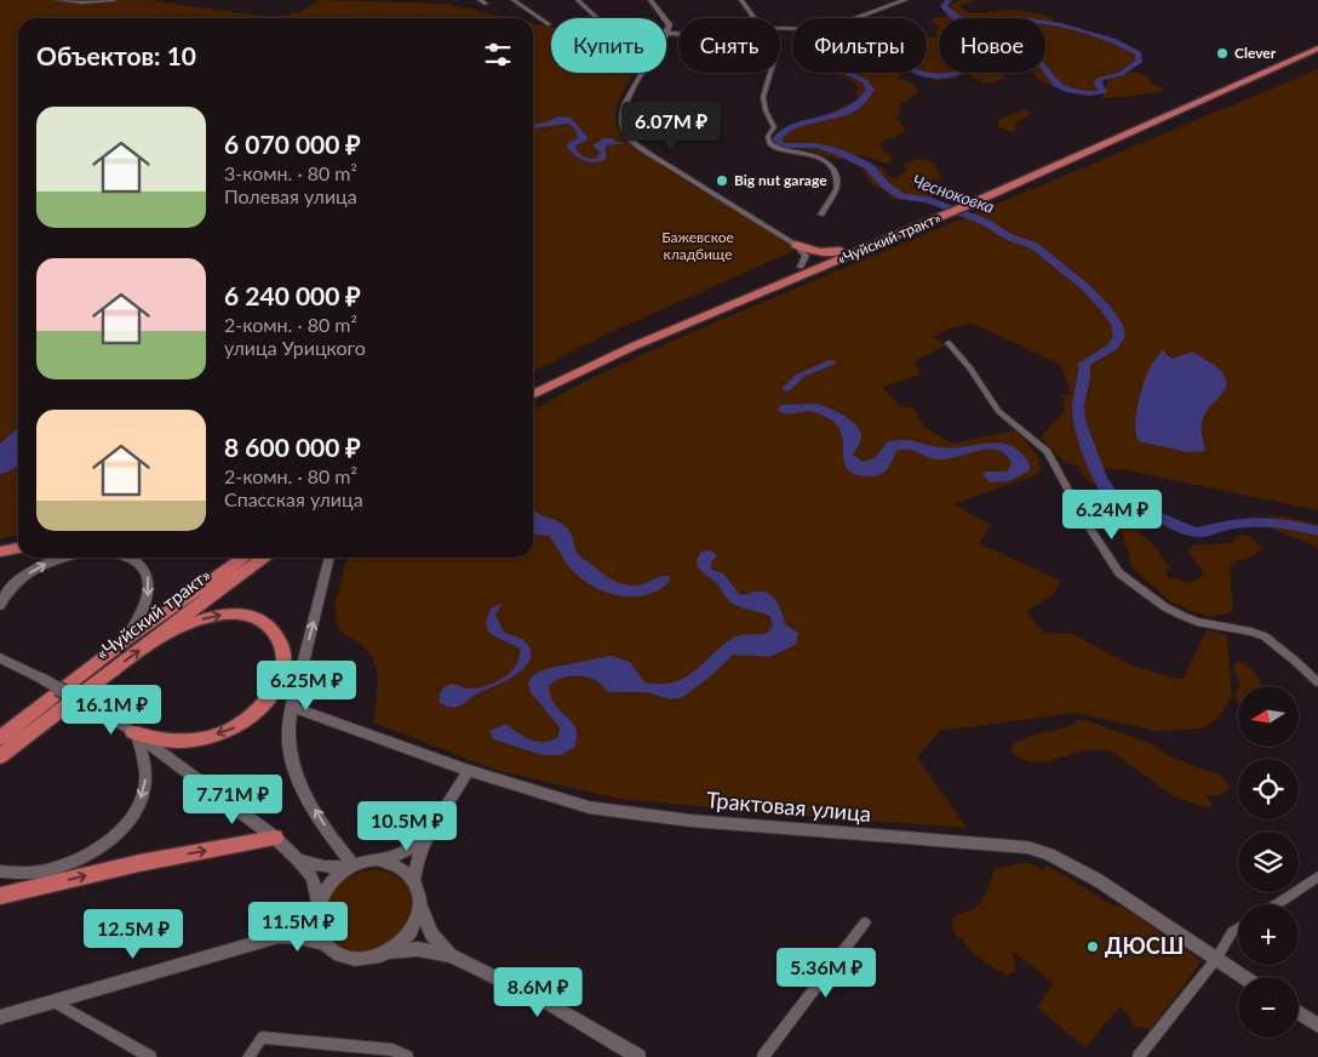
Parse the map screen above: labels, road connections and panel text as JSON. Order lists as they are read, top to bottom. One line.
{"streets":{"highway":["«Чуйский тракт»"],"street":["Трактовая улица"]},"water":["Чесноковка"],"parks":["Бажевское кладбище"],"places":["Clever","Big nut garage","ДЮСШ"],"north":"left","page":{"chip":["Купить","Снять","Фильтры","Новое"],"heading":"Объектов: 10","list":[{"name":"6 070 000 ₽","note":"3-комн. · 80 m² · Полевая улица"},{"name":"6 240 000 ₽","note":"2-комн. · 80 m² · улица Урицкого"},{"name":"8 600 000 ₽","note":"2-комн. · 80 m² · Спасская улица"}],"price":["6.07M ₽","6.24M ₽","6.25M ₽","16.1M ₽","7.71M ₽","10.5M ₽","11.5M ₽","12.5M ₽","5.36M ₽","8.6M ₽"],"map_buttons":["+","−"]}}
